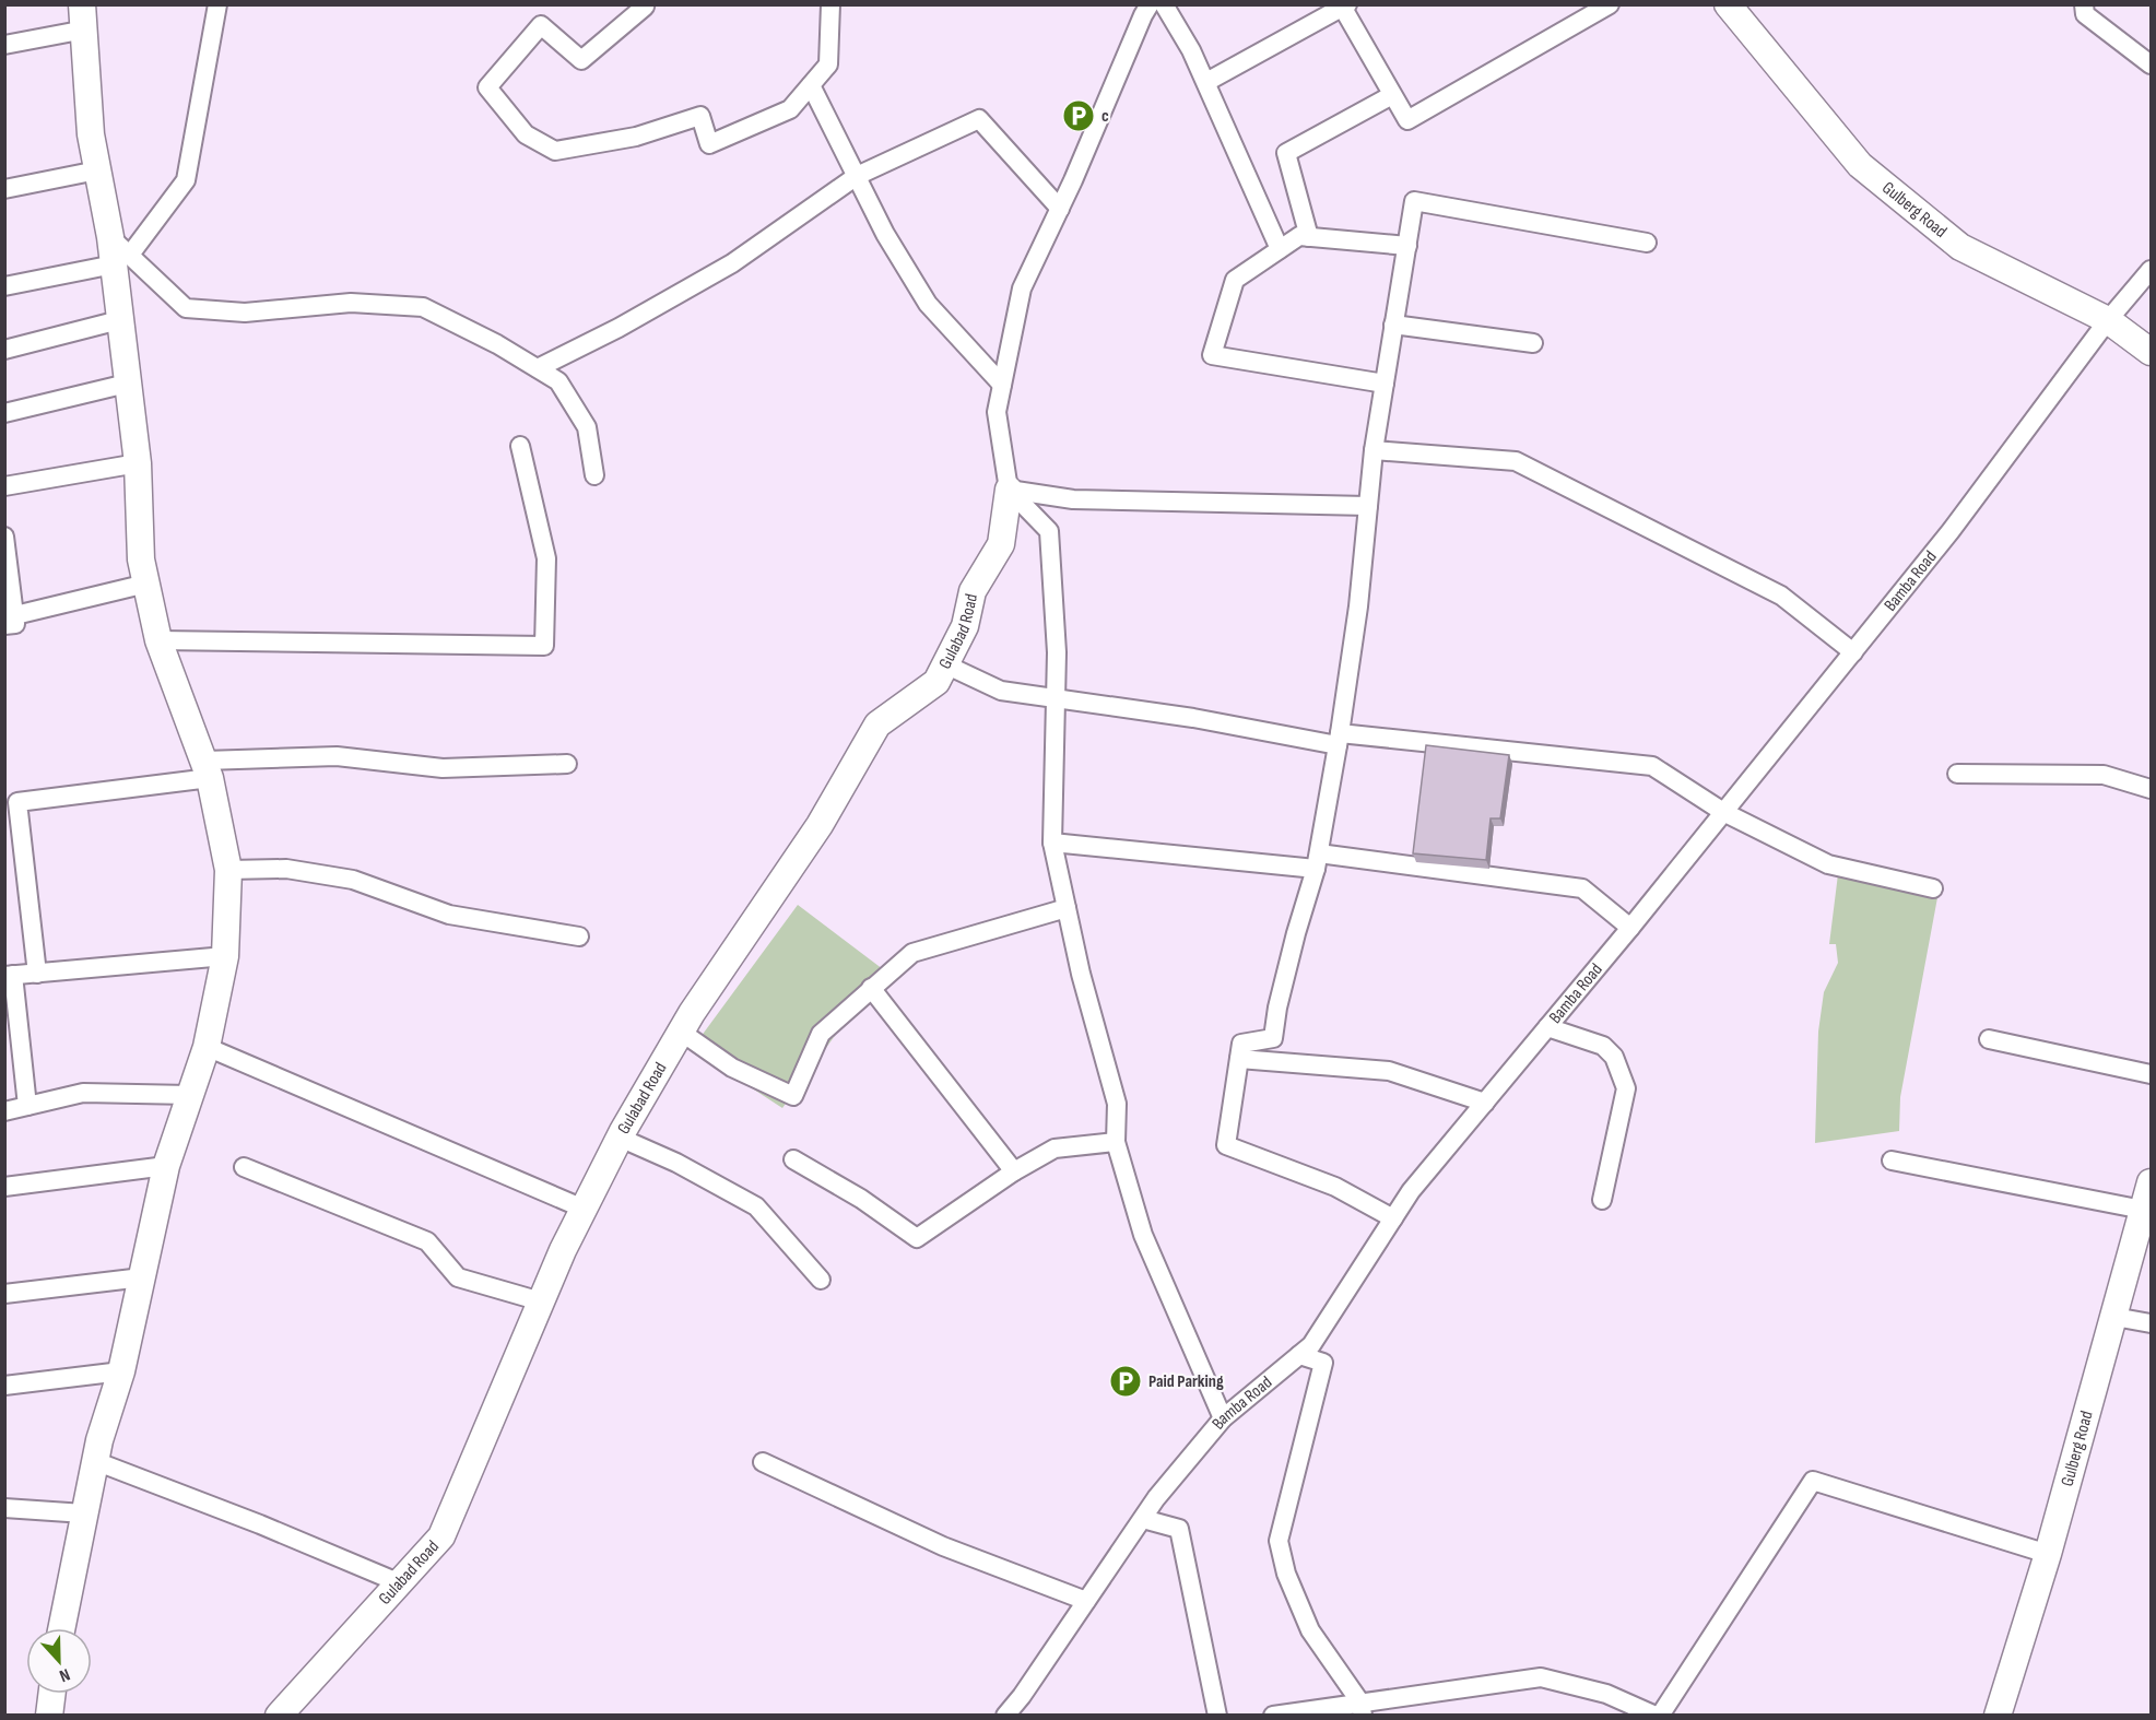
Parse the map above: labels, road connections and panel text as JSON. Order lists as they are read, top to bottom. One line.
{"streets":{"street":["Gulberg Road","Bamba Road","Gulabad Road"]},"crossings":[["Gulberg Road","Bamba Road"]],"places":{"parking":["c","Paid Parking"]},"north":"bottom"}
